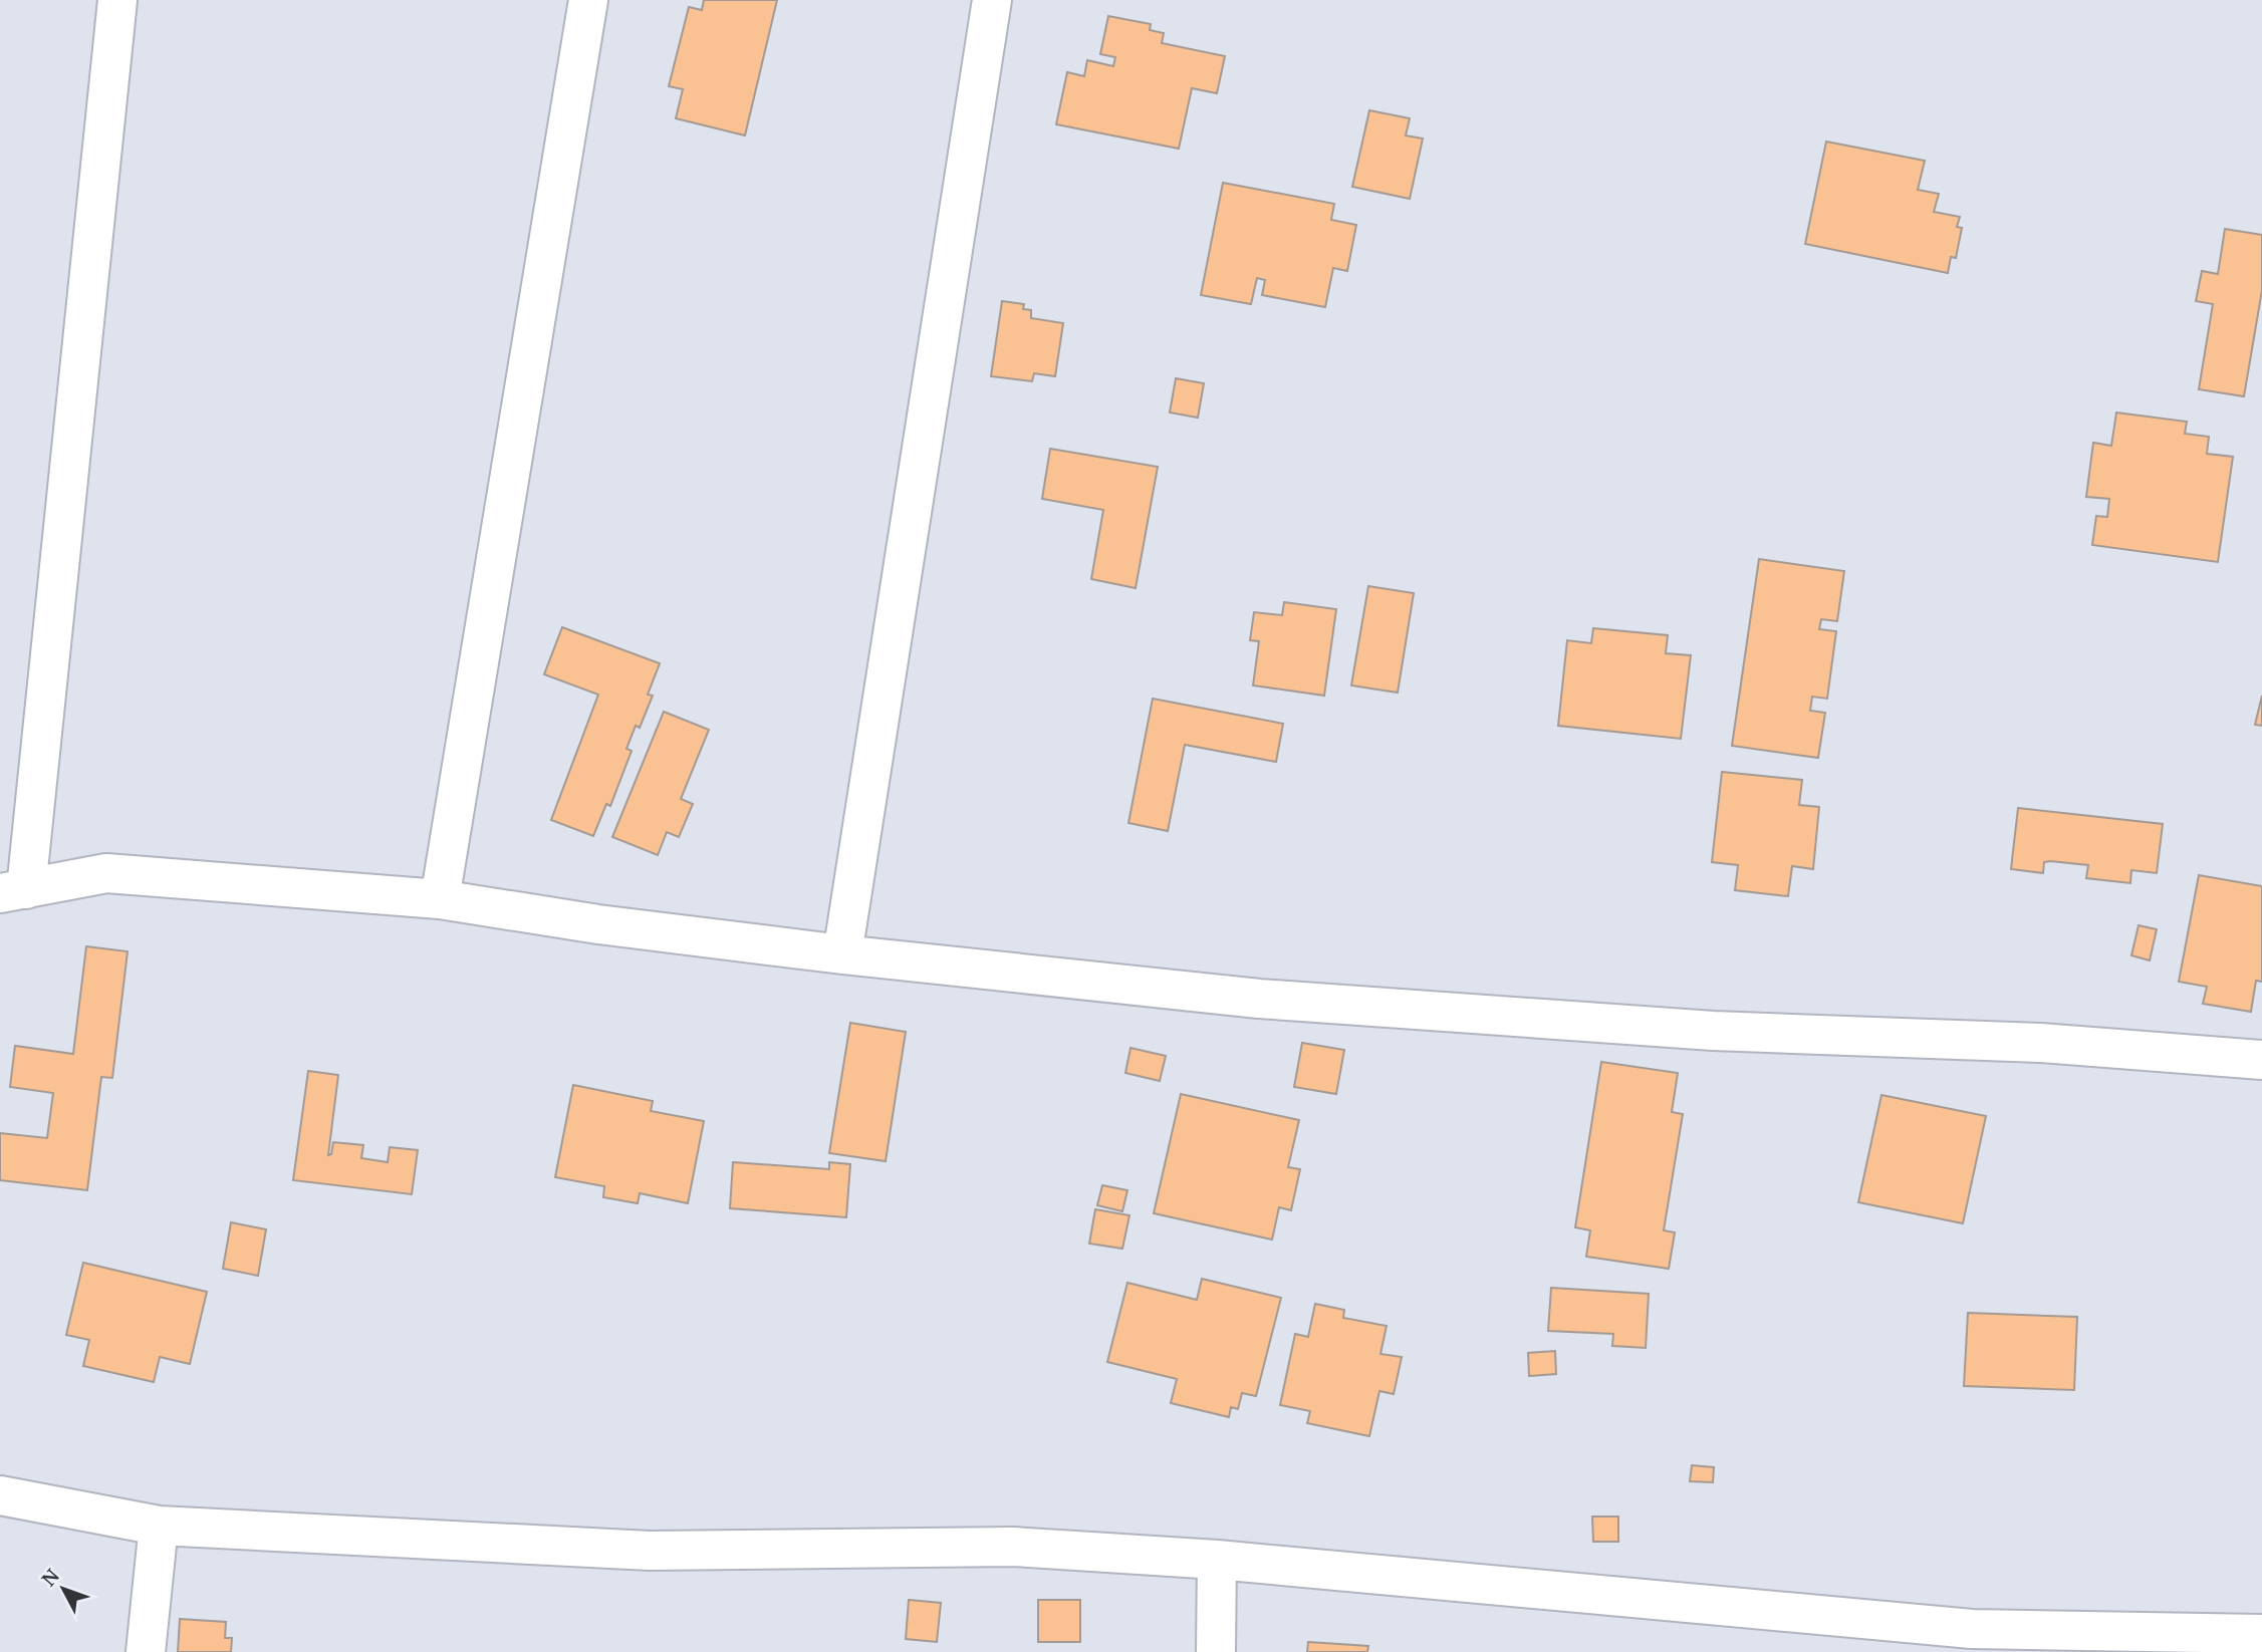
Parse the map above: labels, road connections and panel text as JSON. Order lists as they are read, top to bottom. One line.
{"north":"top left"}
